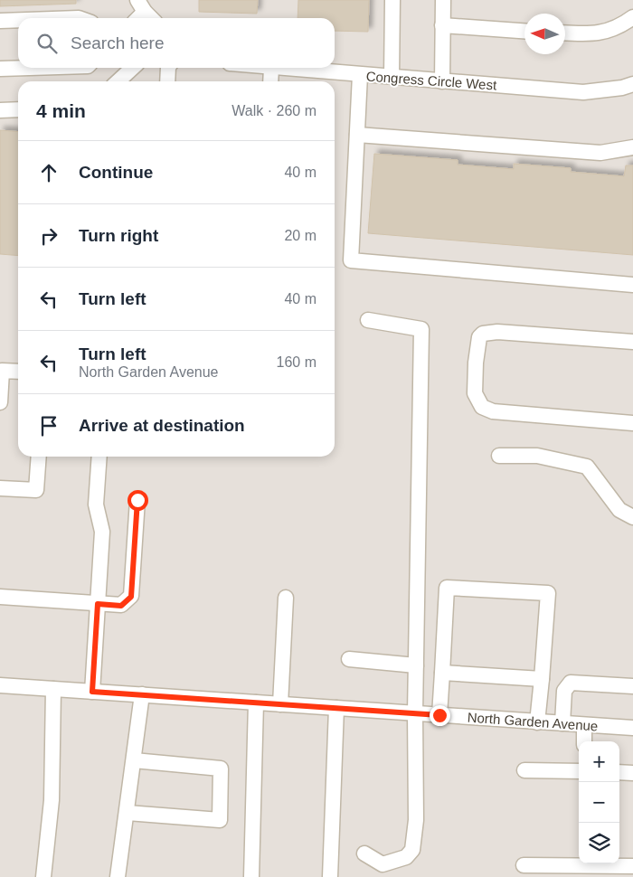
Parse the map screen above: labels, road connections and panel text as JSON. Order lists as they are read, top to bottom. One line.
{"streets":{"street":["Congress Circle West","North Garden Avenue"]},"north":"left","page":{"search":"Search here","heading":["4 min","Walk · 260 m"],"list":[["Continue","40 m"],["Turn right","20 m"],["Turn left","40 m"],["Turn left","North Garden Avenue","160 m"],"Arrive at destination"],"map_buttons":["+","−"]}}
